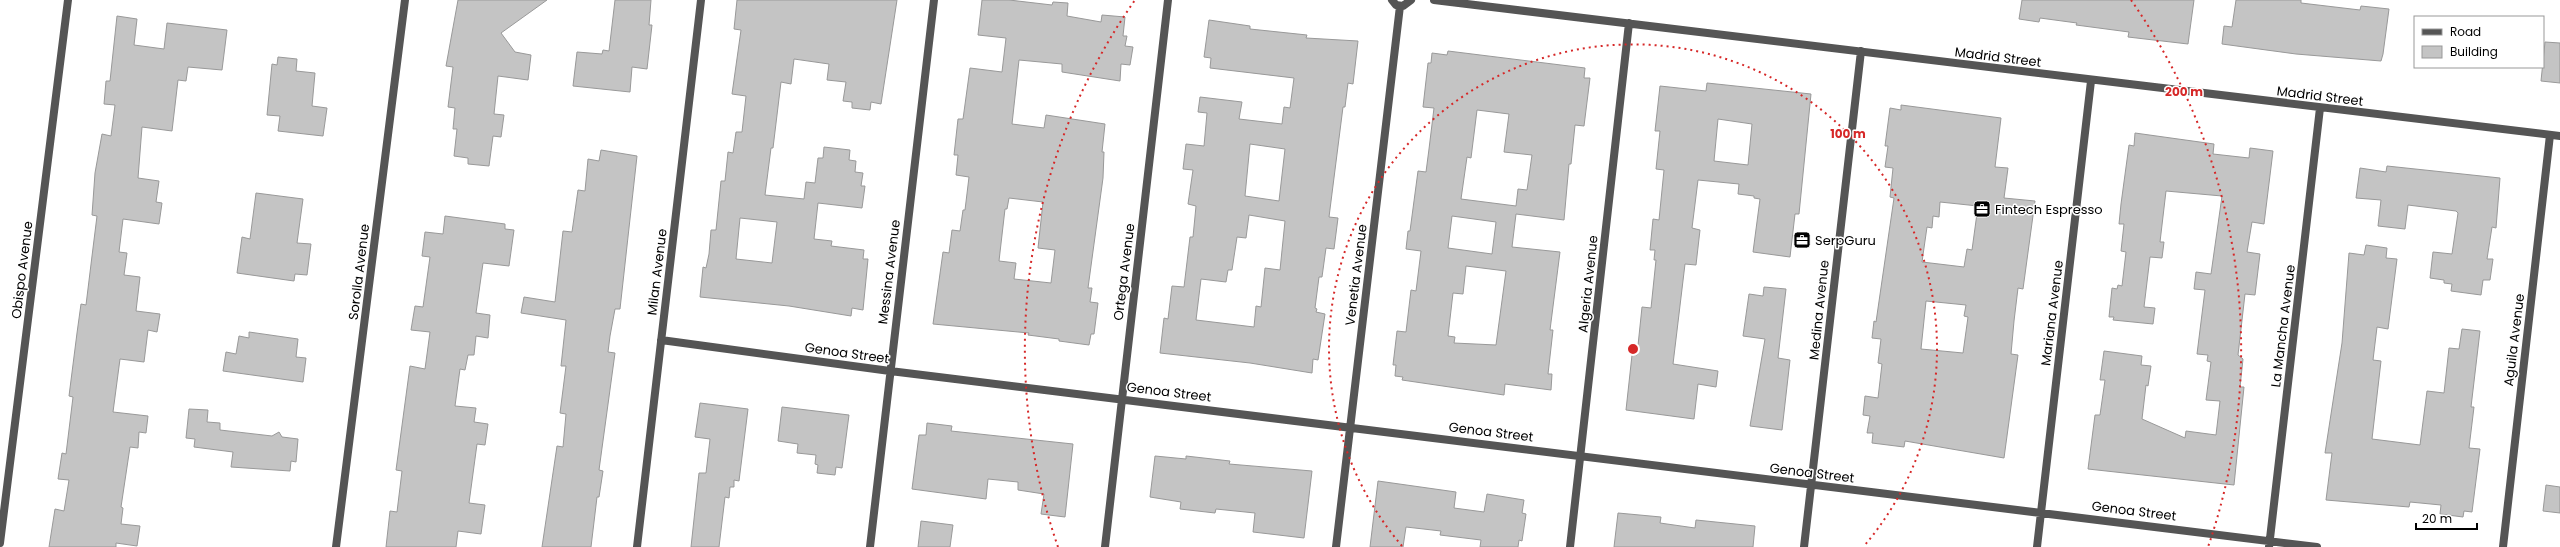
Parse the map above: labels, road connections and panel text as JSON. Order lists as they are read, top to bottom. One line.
{"streets":{"street":["Madrid Street","Obispo Avenue","Sorolla Avenue","Milan Avenue","Messina Avenue","Ortega Avenue","Venetia Avenue","Algeria Avenue","Medina Avenue","Mariana Avenue","La Mancha Avenue","Aguila Avenue","Genoa Street"]},"crossings":[["Madrid Street","Algeria Avenue"],["Madrid Street","Medina Avenue"],["Madrid Street","Mariana Avenue"],["Madrid Street","La Mancha Avenue"],["Madrid Street","Aguila Avenue"],["Milan Avenue","Genoa Street"],["Messina Avenue","Genoa Street"],["Ortega Avenue","Genoa Street"],["Venetia Avenue","Genoa Street"],["Algeria Avenue","Genoa Street"],["Medina Avenue","Genoa Street"],["Mariana Avenue","Genoa Street"],["La Mancha Avenue","Genoa Street"]],"places":{"office":["Fintech Espresso","SerpGuru"]},"legend":["Road","Building"],"scale_bar":"20 m","rings":["200 m","100 m"]}
